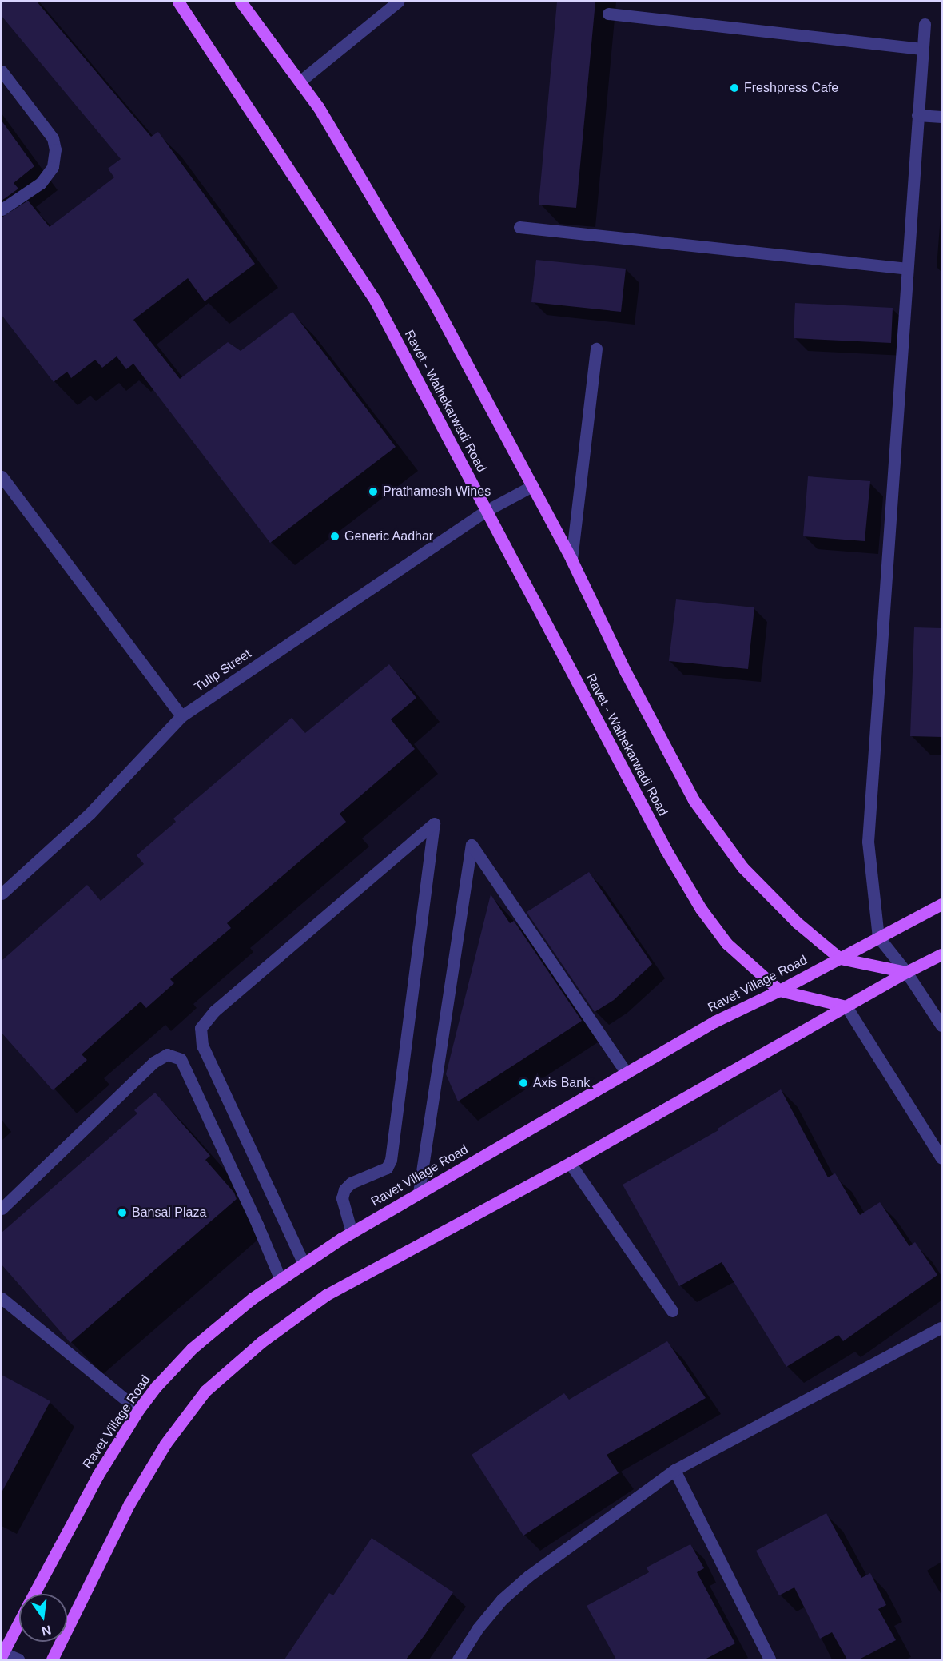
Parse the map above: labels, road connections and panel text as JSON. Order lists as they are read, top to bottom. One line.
{"streets":{"main road":["Ravet - Walhekarwadi Road","Ravet Village Road"],"street":["Tulip Street"]},"crossings":[["Ravet - Walhekarwadi Road","Tulip Street"],["Ravet - Walhekarwadi Road","Ravet Village Road"]],"places":["Freshpress Cafe","Prathamesh Wines","Generic Aadhar","Axis Bank","Bansal Plaza"],"north":"bottom"}
